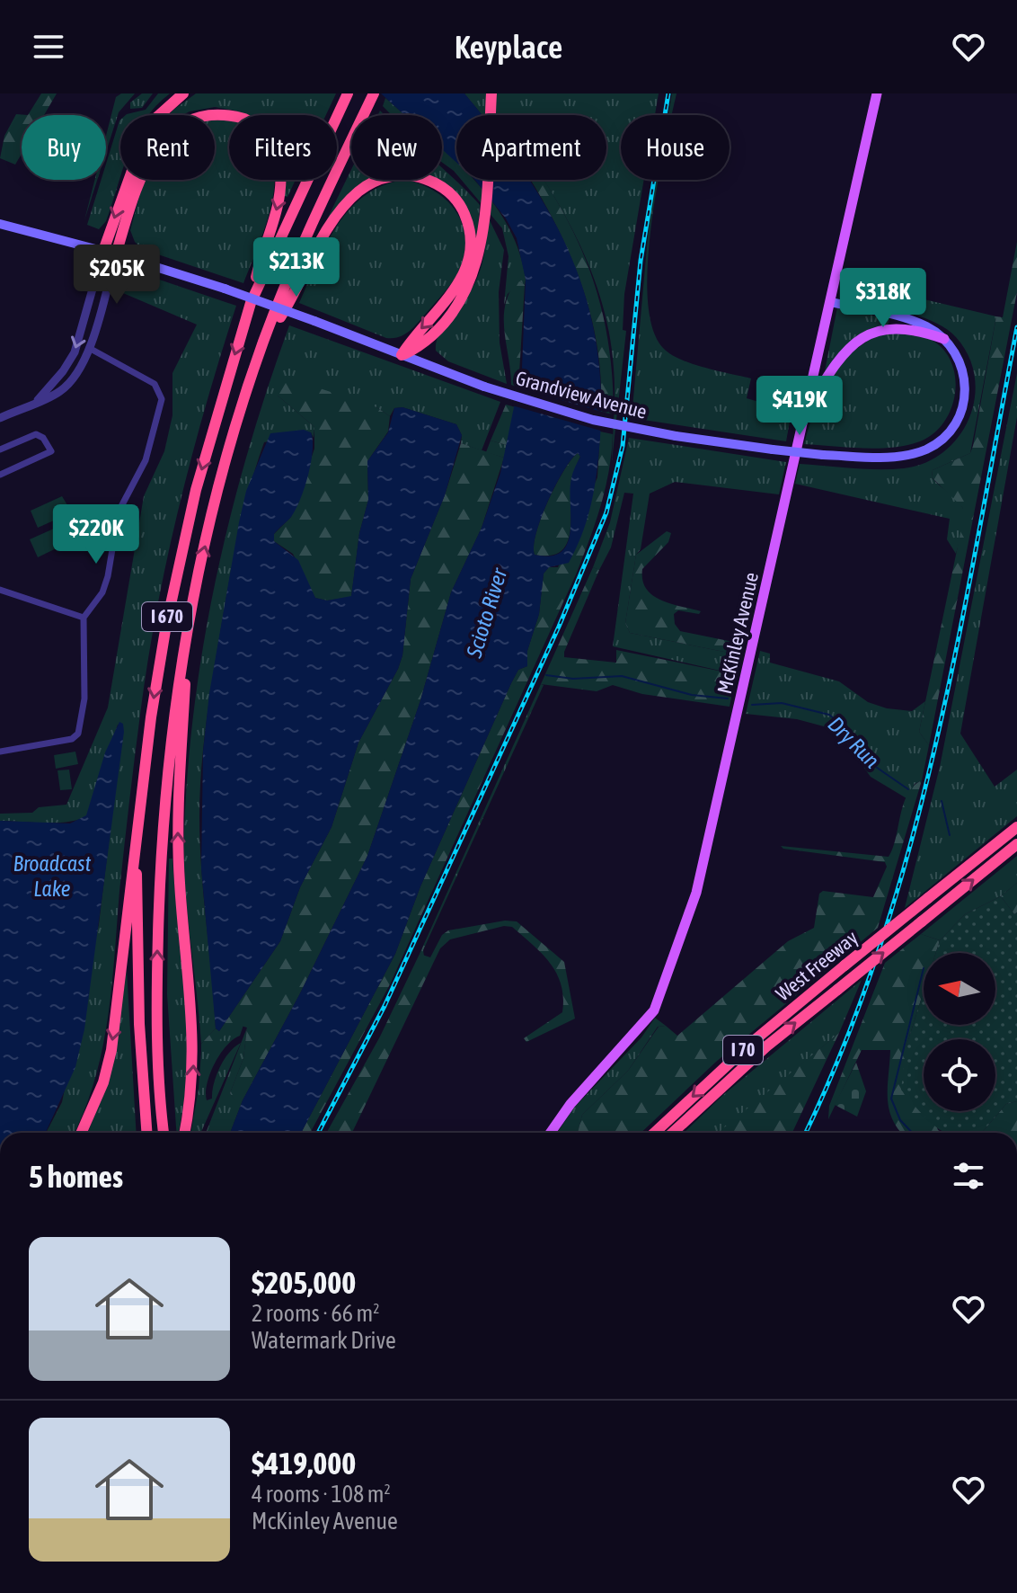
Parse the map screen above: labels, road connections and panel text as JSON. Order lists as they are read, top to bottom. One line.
{"streets":{"highway":["I 670","West Freeway","I 70"],"main road":["Grandview Avenue","McKinley Avenue"]},"crossings":[["Grandview Avenue","McKinley Avenue"]],"water":["Scioto River","Dry Run","Broadcast Lake"],"north":"left","page":{"header":"Keyplace","chip":["Buy","Rent","Filters","New","Apartment","House"],"price":["$213K","$205K","$318K","$419K","$220K"],"heading":"5 homes","list":[{"name":"$205,000","note":"2 rooms · 66 m² · Watermark Drive"},{"name":"$419,000","note":"4 rooms · 108 m² · McKinley Avenue"}]}}
